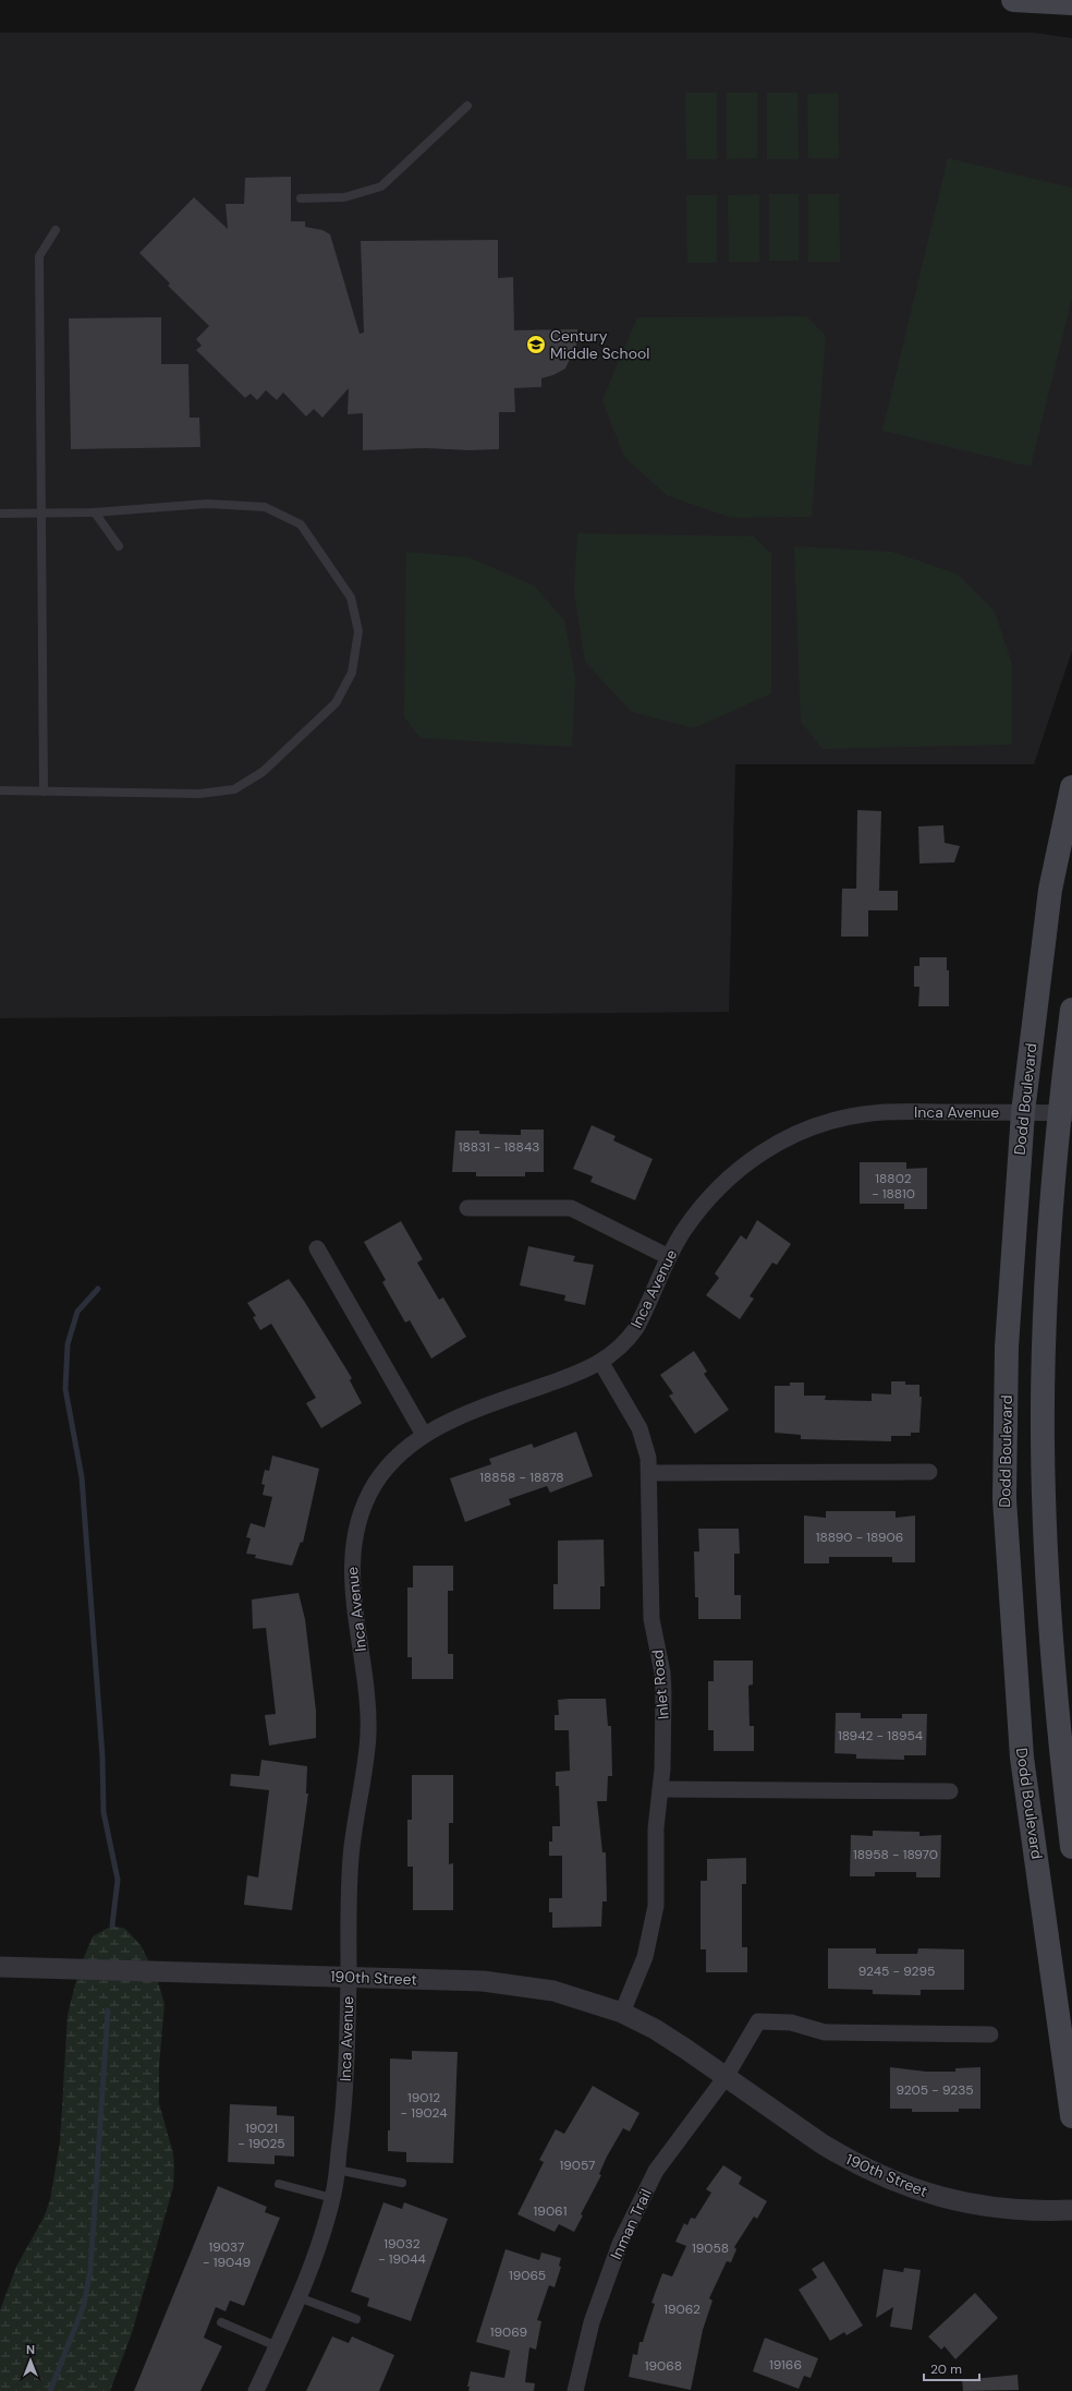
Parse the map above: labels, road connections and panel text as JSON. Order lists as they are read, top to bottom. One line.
{"streets":{"main road":["Dodd Boulevard"],"street":["Inca Avenue","Inlet Road","190th Street","Inman Trail"]},"crossings":[["Dodd Boulevard","Inca Avenue"],["Inca Avenue","Inlet Road"],["Inca Avenue","190th Street"],["Inlet Road","190th Street"],["190th Street","Inman Trail"]],"places":{"school or university":["Century Middle School"]},"house_numbers":["18831 - 18843","18802 - 18810","18858 - 18878","18890 - 18906","18942 - 18954","18958 - 18970","9245 - 9295","9205 - 9235","19012 - 19024","19021 - 19025","19057","19061","19032 - 19044","19037 - 19049","19058","19065","19062","19069","19166","19068"],"scale_bar":"20 m","north":"top"}
